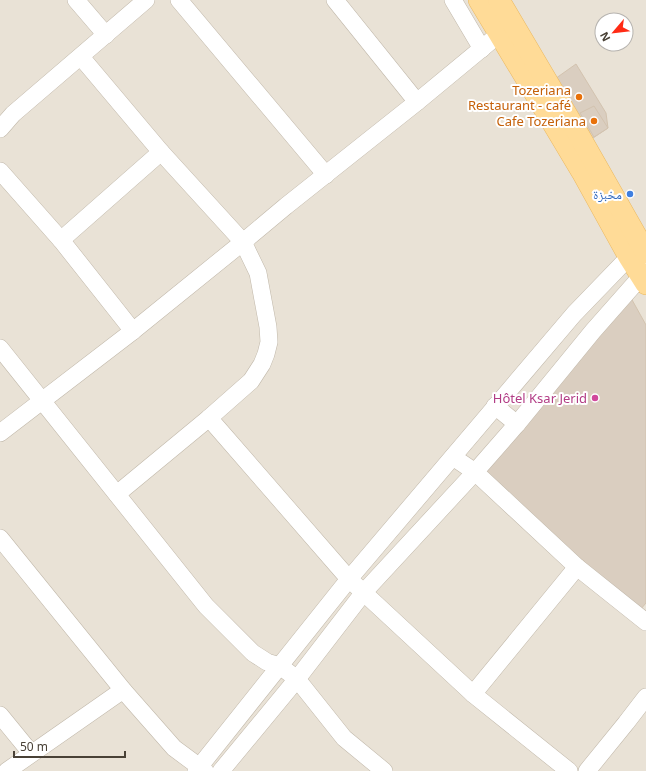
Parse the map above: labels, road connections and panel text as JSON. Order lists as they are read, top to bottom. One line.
{"places":["Tozeriana Restaurant - café","Cafe Tozeriana","مخبزة","Hôtel Ksar Jerid"],"scale_bar":"50 m","north":"bottom left"}
